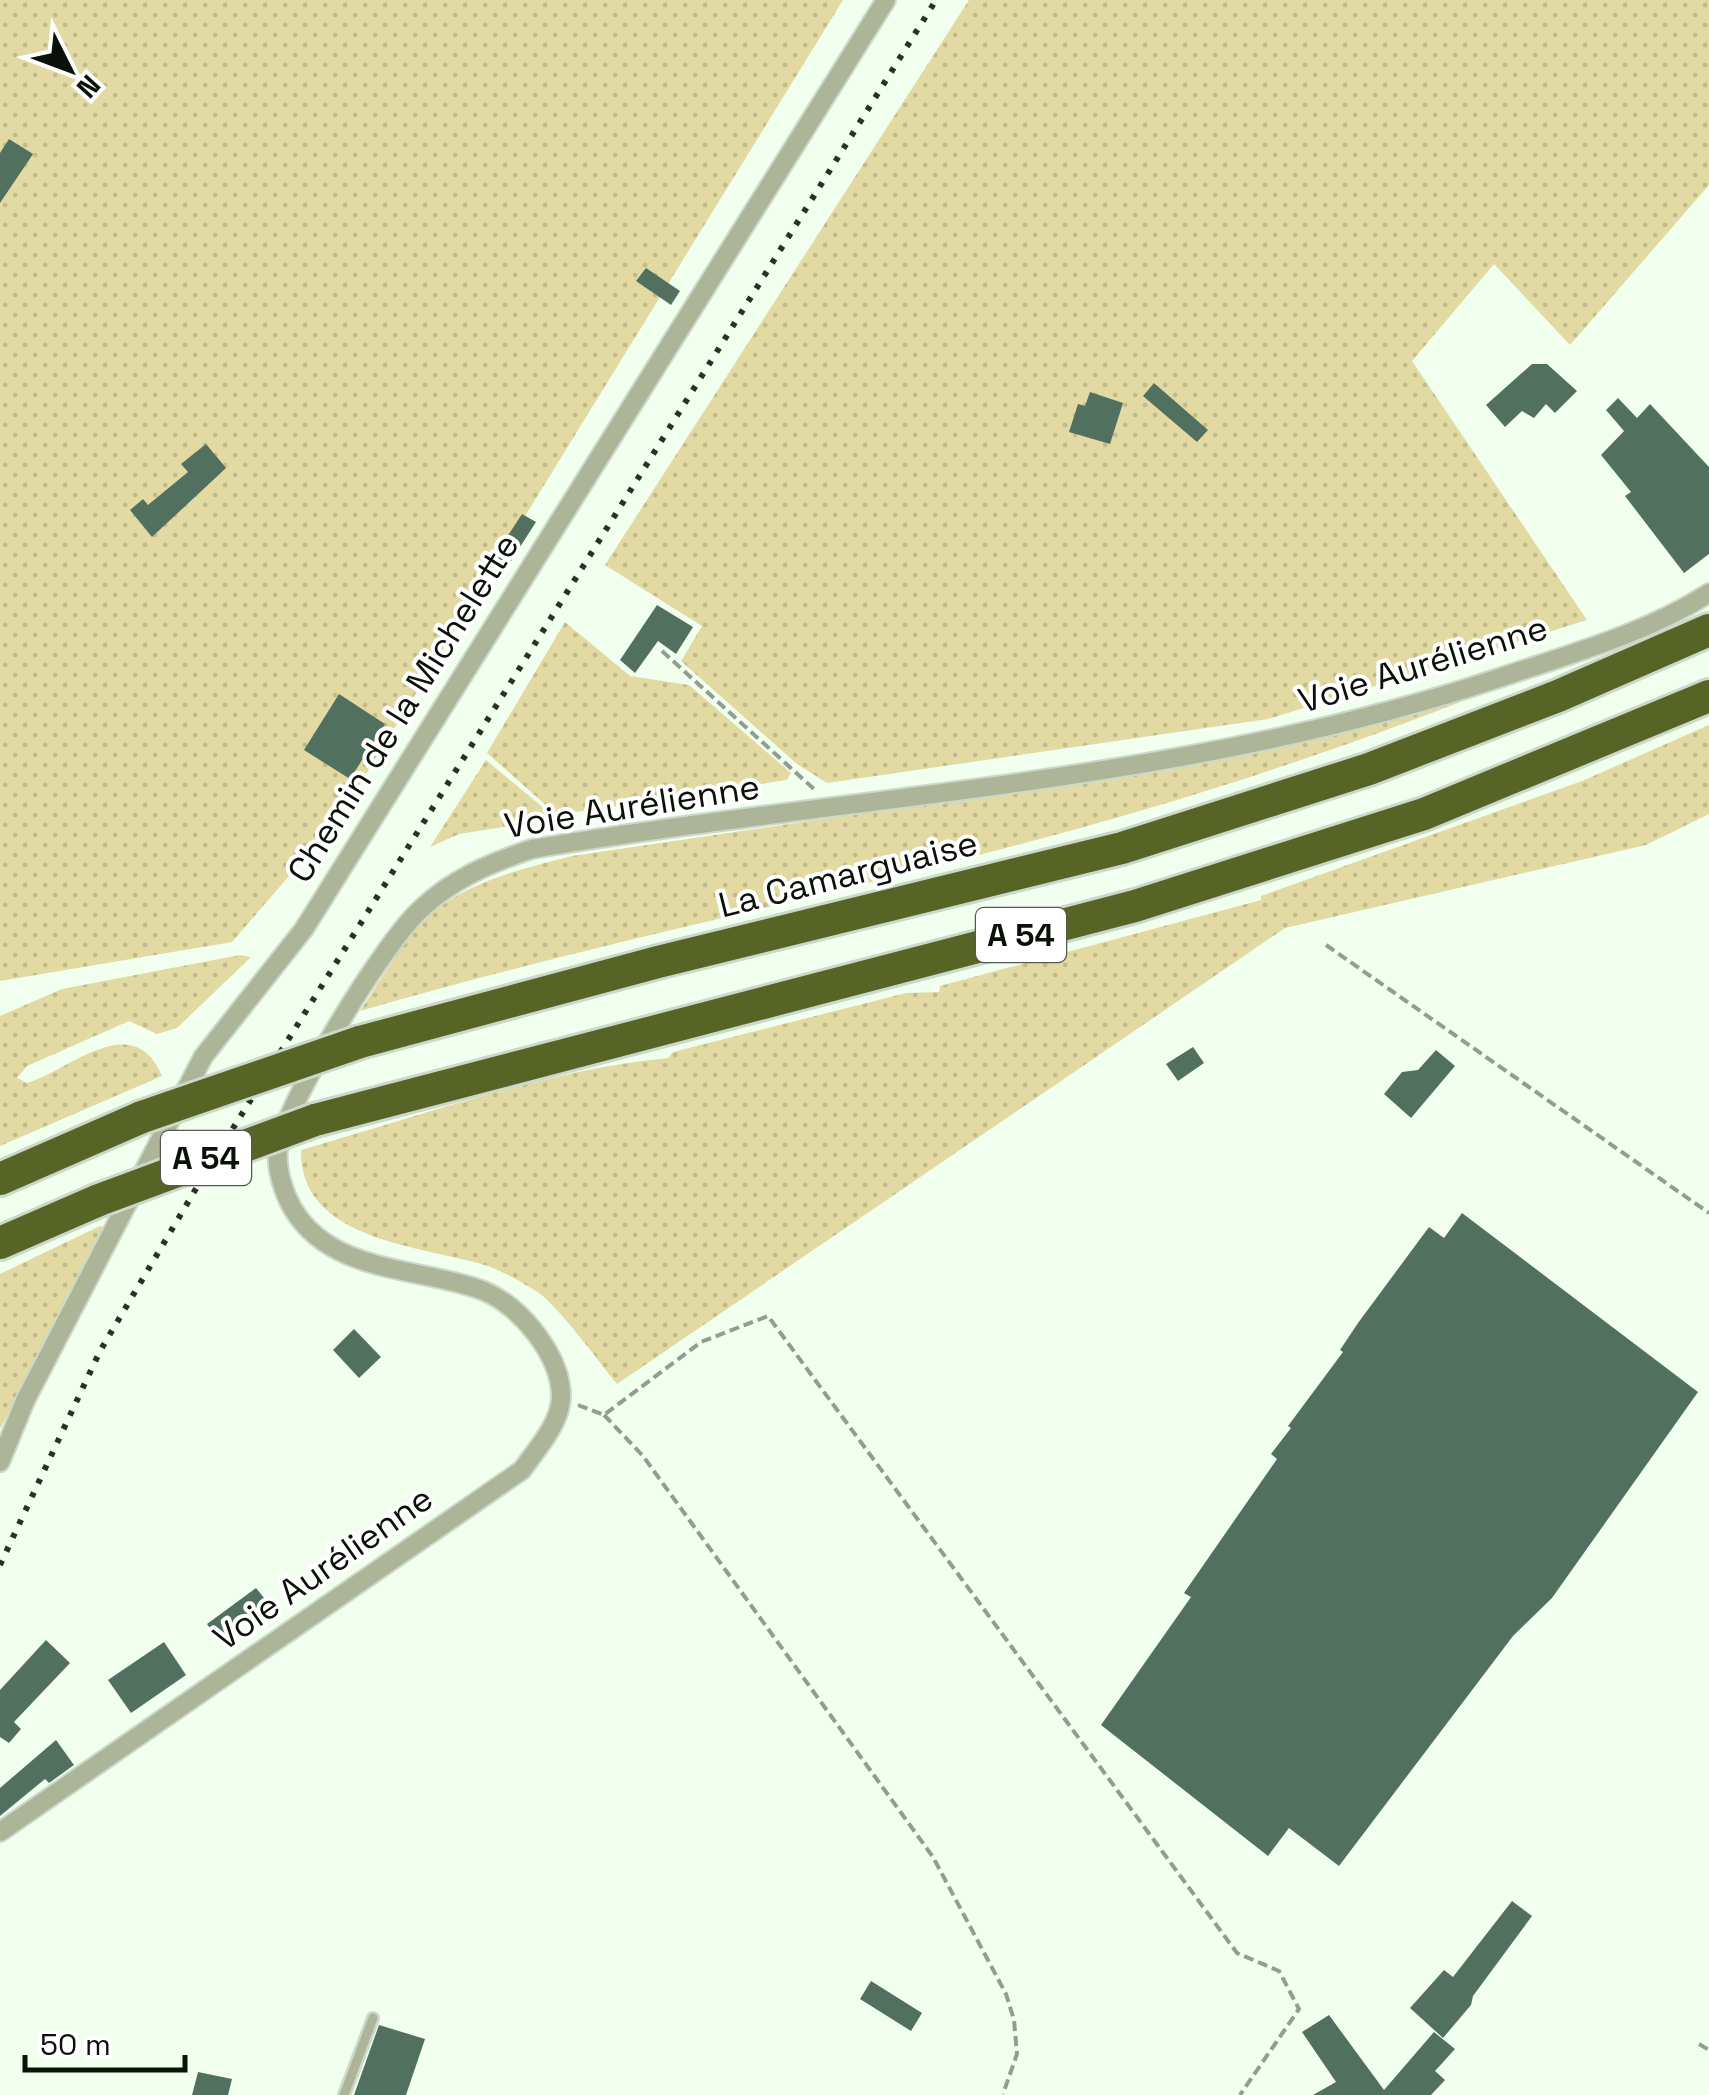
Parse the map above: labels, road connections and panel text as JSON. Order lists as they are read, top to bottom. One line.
{"streets":{"highway":["La Camarguaise","A 54"],"street":["Voie Aurélienne","Chemin de la Michelette"]},"scale_bar":"50 m","north":"bottom right"}
